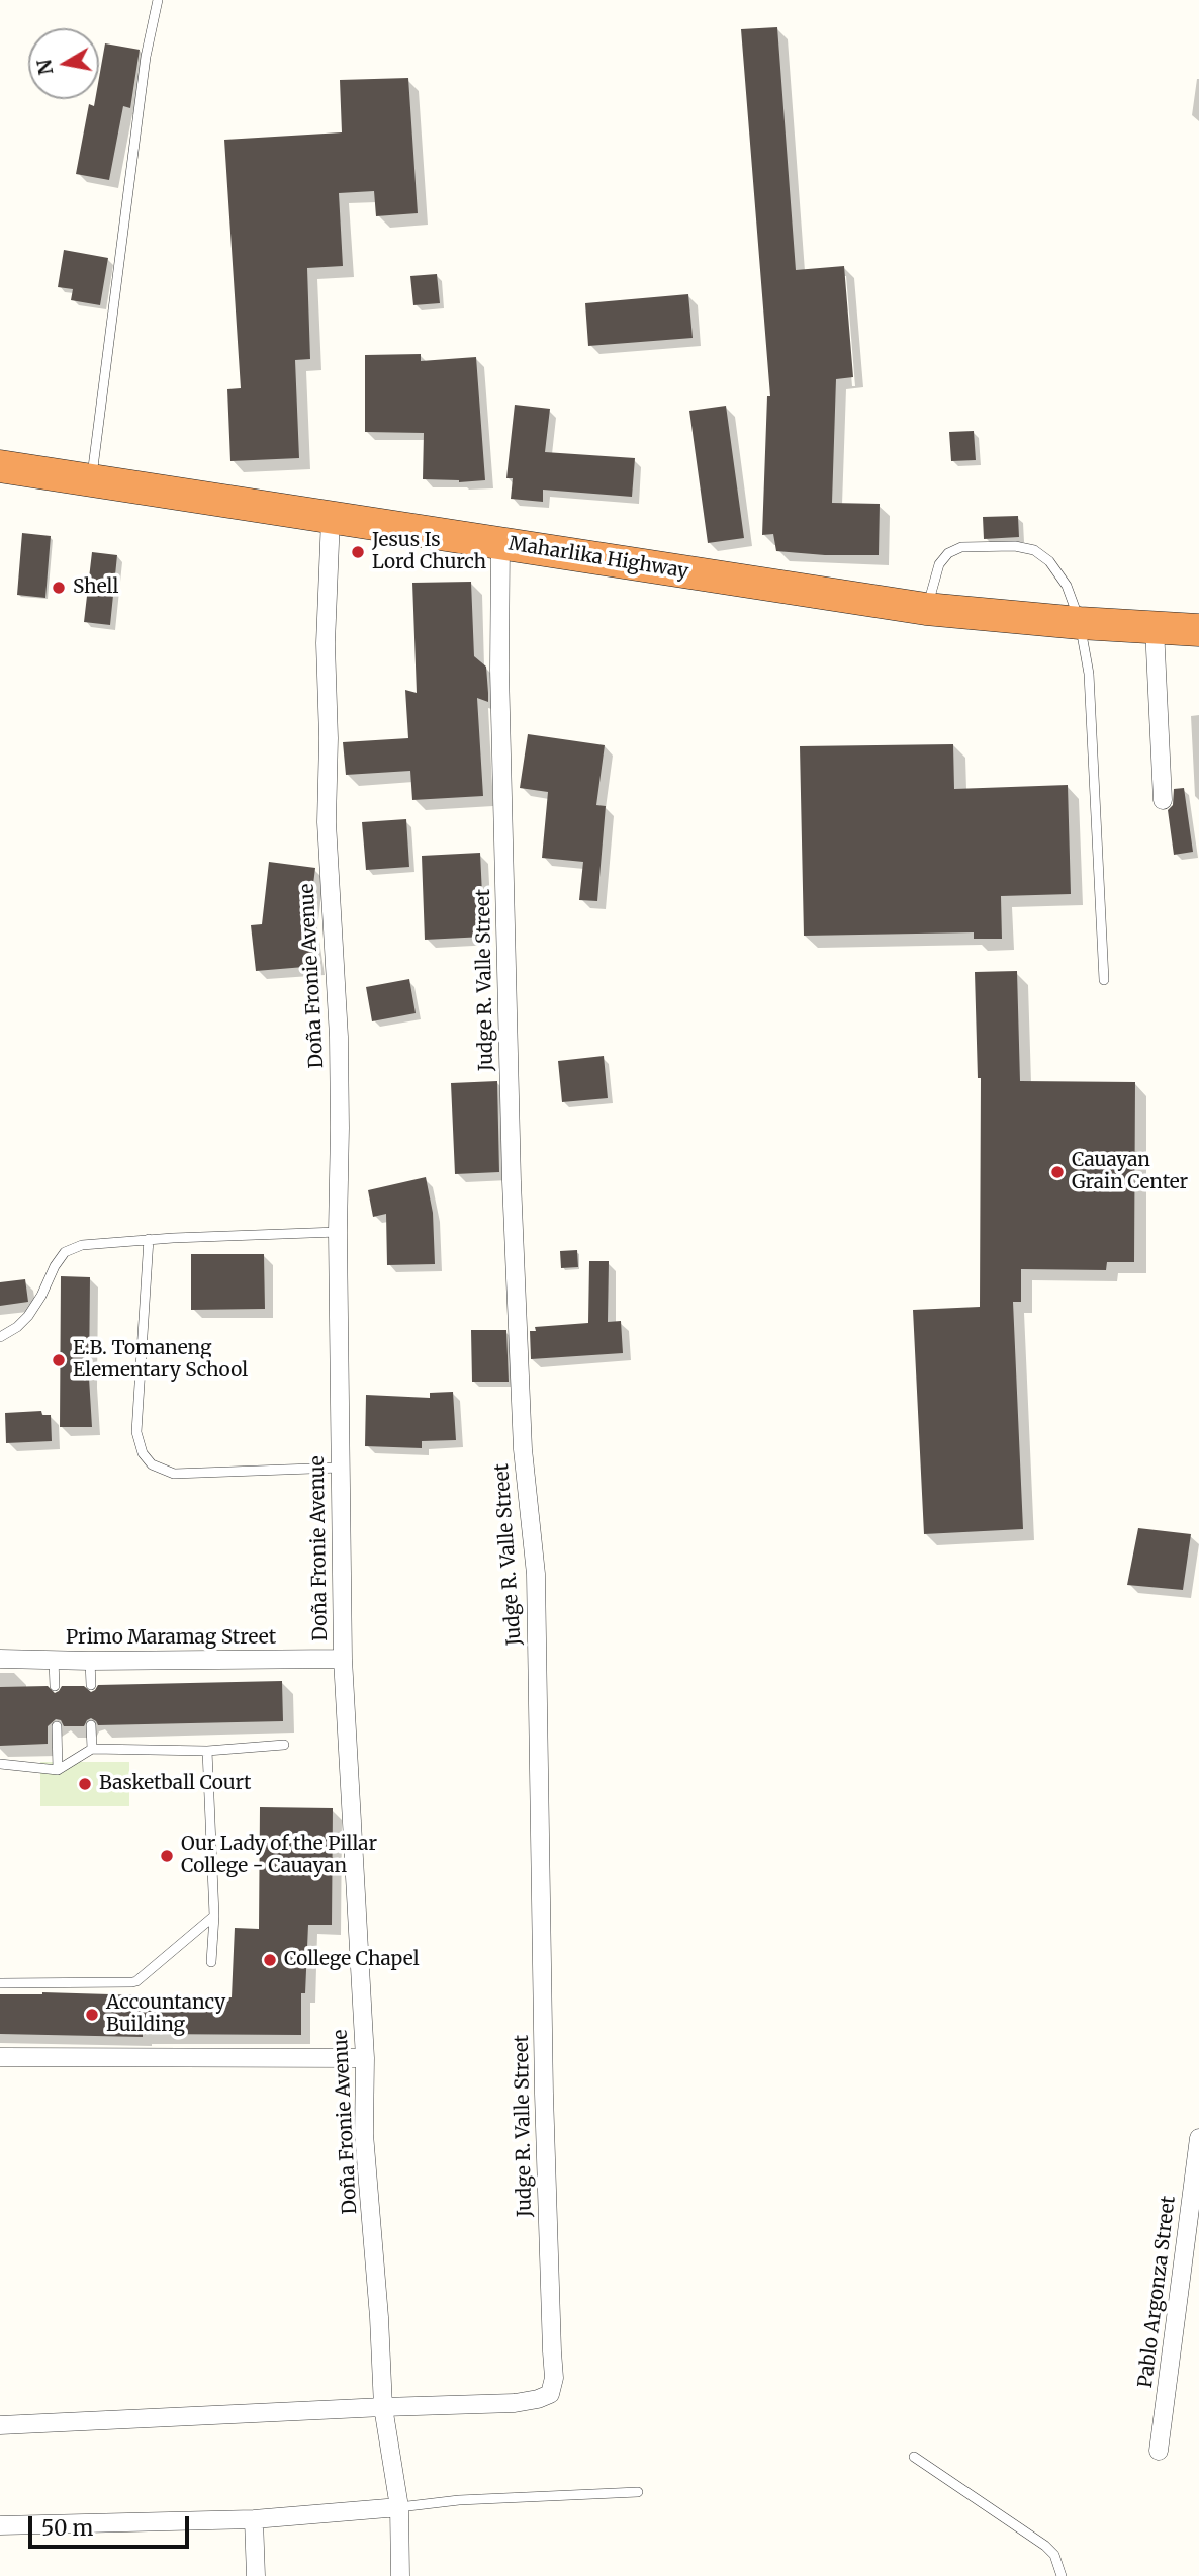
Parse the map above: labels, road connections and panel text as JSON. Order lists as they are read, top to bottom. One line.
{"streets":{"highway":["Maharlika Highway"],"street":["Doña Fronie Avenue","Judge R. Valle Street","Primo Maramag Street","Pablo Argonza Street"]},"crossings":[["Maharlika Highway","Doña Fronie Avenue"],["Maharlika Highway","Judge R. Valle Street"],["Doña Fronie Avenue","Judge R. Valle Street"],["Doña Fronie Avenue","Primo Maramag Street"]],"places":["Jesus Is Lord Church","Shell","Cauayan Grain Center","E.B. Tomaneng Elementary School","Basketball Court","Our Lady of the Pillar College - Cauayan","College Chapel","Accountancy Building"],"scale_bar":"50 m","north":"left"}
